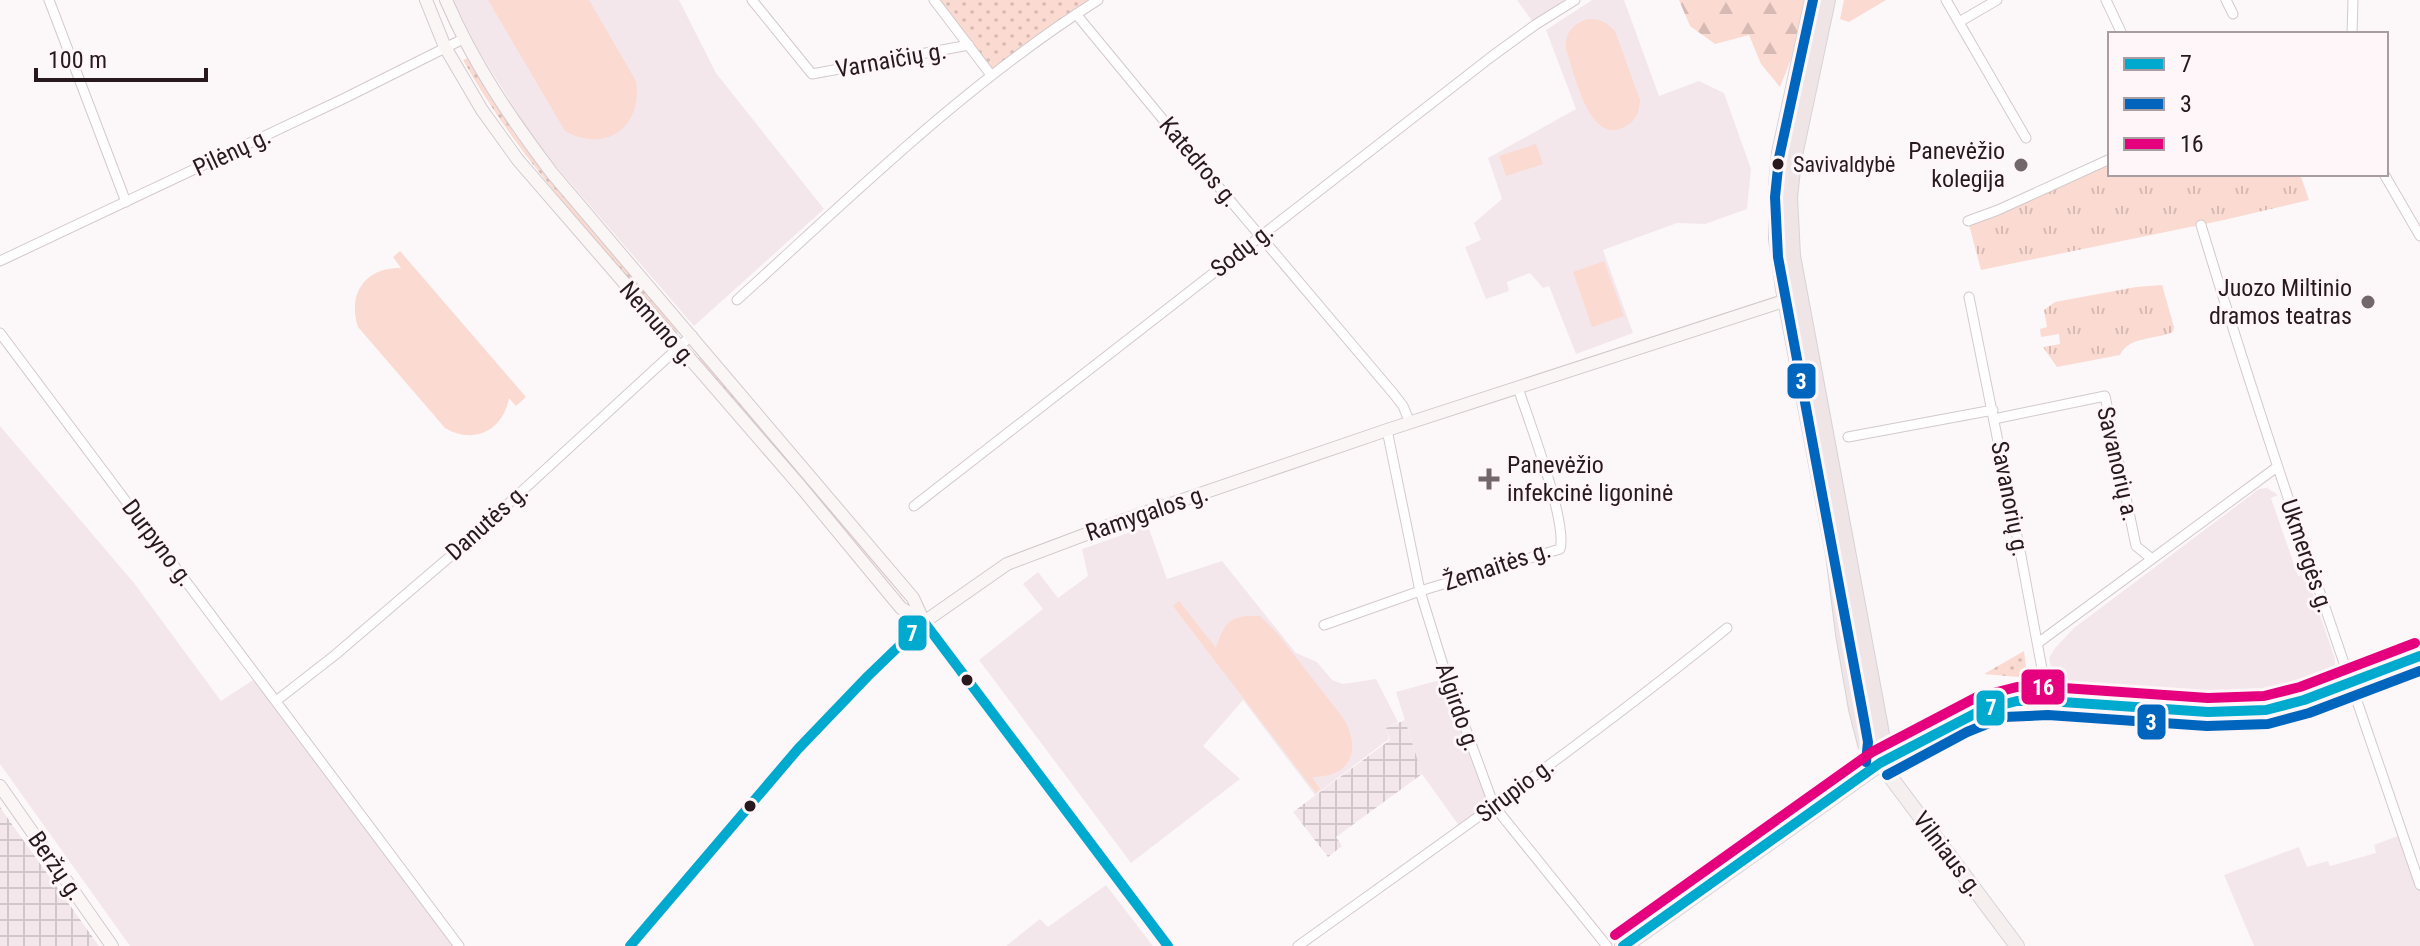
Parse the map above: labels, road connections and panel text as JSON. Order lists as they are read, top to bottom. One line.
{"streets":{"main road":["Nemuno g.","Ramygalos g.","Vilniaus g.","Beržų g."],"street":["Varnaičių g.","Pilėnų g.","Katedros g.","Sodų g.","Savanorių a.","Savanorių g.","Danutės g.","Durpyno g.","Ukmergės g.","Žemaitės g.","Algirdo g.","Sirupio g."]},"crossings":[["Pilėnų g.","Nemuno g."],["Katedros g.","Sodų g."],["Katedros g.","Ramygalos g."],["Nemuno g.","Ramygalos g."],["Nemuno g.","Danutės g."],["Savanorių a.","Savanorių g."],["Ramygalos g.","Žemaitės g."],["Ramygalos g.","Algirdo g."],["Danutės g.","Durpyno g."],["Žemaitės g.","Algirdo g."],["Algirdo g.","Sirupio g."]],"places":{"other":["Savivaldybė","Panevėžio kolegija","Juozo Miltinio dramos teatras"],"health":["Panevėžio infekcinė ligoninė"]},"lines":["transit line 3","transit line 7","transit line 16"],"legend":["7","3","16"],"scale_bar":"100 m"}
